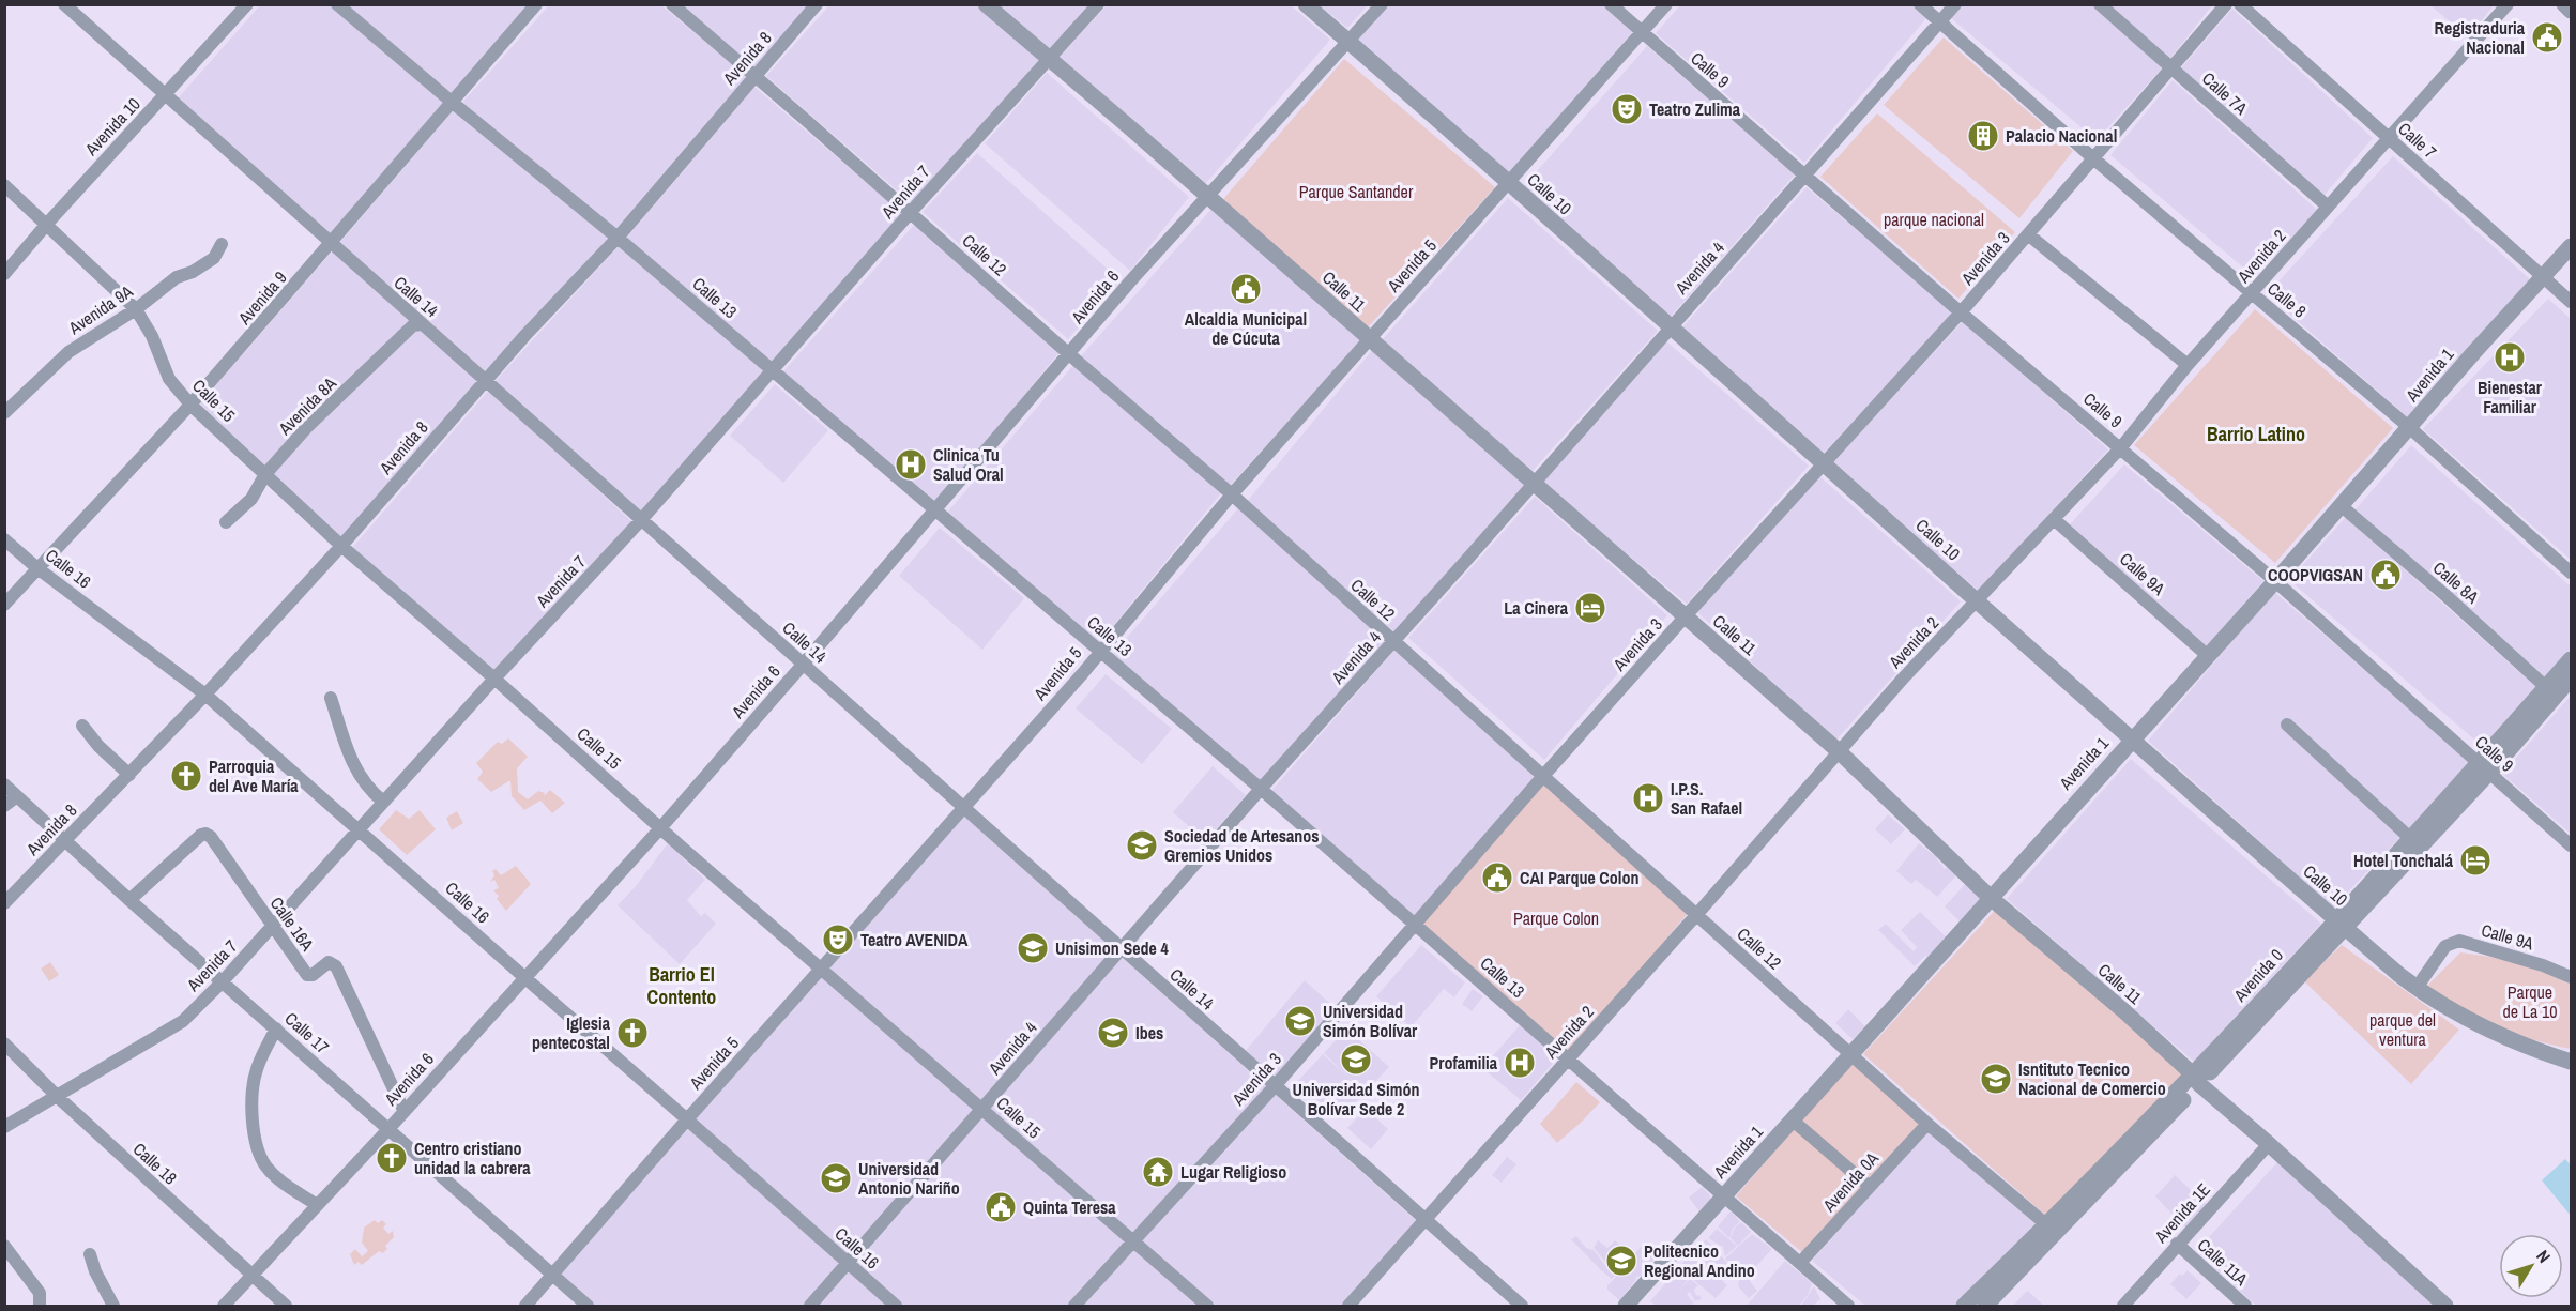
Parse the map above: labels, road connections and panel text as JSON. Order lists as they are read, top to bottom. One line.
{"streets":{"street":["Avenida 8","Calle 9","Calle 7A","Avenida 10","Calle 7","Avenida 7","Calle 10","Calle 12","Avenida 2","Avenida 3","Avenida 5","Avenida 4","Calle 11","Calle 14","Avenida 6","Avenida 9","Calle 13","Calle 8","Avenida 9A","Avenida 1","Calle 15","Avenida 8A","Calle 16","Calle 9A","Calle 8A","Calle 16A","Avenida 0","Calle 17","Calle 18","Avenida 0A","Avenida 1E","Calle 11A"]},"crossings":[["Avenida 8","Calle 12"],["Avenida 8","Calle 14"],["Avenida 8","Calle 13"],["Avenida 8","Calle 15"],["Avenida 8","Calle 16"],["Avenida 8","Calle 17"],["Calle 9","Avenida 2"],["Calle 9","Avenida 3"],["Calle 9","Avenida 5"],["Calle 9","Avenida 4"],["Calle 9","Avenida 1"],["Calle 9","Avenida 0"],["Calle 7A","Avenida 2"],["Calle 7A","Avenida 3"],["Avenida 10","Calle 14"],["Avenida 10","Calle 15"],["Calle 7","Avenida 2"],["Calle 7","Avenida 1"],["Avenida 7","Calle 12"],["Avenida 7","Calle 11"],["Avenida 7","Calle 14"],["Avenida 7","Calle 13"],["Avenida 7","Calle 15"],["Avenida 7","Calle 16"],["Avenida 7","Calle 16A"],["Avenida 7","Calle 17"],["Avenida 7","Calle 18"],["Calle 10","Avenida 2"],["Calle 10","Avenida 3"],["Calle 10","Avenida 5"],["Calle 10","Avenida 4"],["Calle 10","Avenida 6"],["Calle 10","Avenida 1"],["Calle 10","Calle 9A"],["Calle 10","Avenida 0"],["Calle 12","Avenida 2"],["Calle 12","Avenida 3"],["Calle 12","Avenida 5"],["Calle 12","Avenida 4"],["Calle 12","Avenida 6"],["Calle 12","Avenida 1"],["Calle 12","Avenida 0"],["Calle 12","Avenida 0A"],["Avenida 2","Calle 11"],["Avenida 2","Calle 14"],["Avenida 2","Calle 13"],["Avenida 2","Calle 8"],["Avenida 2","Calle 9A"],["Avenida 3","Calle 11"],["Avenida 3","Calle 14"],["Avenida 3","Calle 13"],["Avenida 3","Calle 8"],["Avenida 3","Calle 15"],["Avenida 5","Calle 11"],["Avenida 5","Calle 14"],["Avenida 5","Calle 13"],["Avenida 5","Calle 15"],["Avenida 5","Calle 16"],["Avenida 5","Calle 17"],["Avenida 4","Calle 11"],["Avenida 4","Calle 14"],["Avenida 4","Calle 13"],["Avenida 4","Calle 8"],["Avenida 4","Calle 15"],["Avenida 4","Calle 16"],["Calle 11","Avenida 6"],["Calle 11","Avenida 1"],["Calle 11","Avenida 0"],["Calle 11","Avenida 1E"],["Calle 14","Avenida 6"],["Calle 14","Avenida 9"],["Calle 14","Avenida 8A"],["Avenida 6","Calle 13"],["Avenida 6","Calle 15"],["Avenida 6","Calle 16"],["Avenida 6","Calle 16A"],["Avenida 6","Calle 17"],["Avenida 6","Calle 18"],["Avenida 9","Calle 13"],["Avenida 9","Calle 15"],["Avenida 9","Calle 16"],["Calle 13","Avenida 1"],["Calle 13","Avenida 0A"],["Calle 8","Avenida 1"],["Avenida 9A","Calle 15"],["Avenida 1","Calle 9A"],["Avenida 1","Calle 8A"],["Calle 15","Avenida 8A"],["Calle 8A","Avenida 0"],["Calle 16A","Calle 17"],["Avenida 1E","Calle 11A"]],"districts":["Barrio Latino","Barrio El Contento"],"parks":["Parque Santander","parque nacional","Parque Colon","Parque de La 10","parque del ventura"],"places":{"public building":["Registraduria Nacional","Alcaldia Municipal de Cúcuta","COOPVIGSAN","CAI Parque Colon","Quinta Teresa"],"theatre":["Teatro Zulima","Teatro AVENIDA"],"building":["Palacio Nacional"],"hospital":["Bienestar Familiar","Clinica Tu Salud Oral","I.P.S. San Rafael","Profamilia"],"hotel":["La Cinera","Hotel Tonchalá"],"church":["Parroquia del Ave María","Iglesia pentecostal","Centro cristiano unidad la cabrera"],"school or university":["Sociedad de Artesanos Gremios Unidos","Unisimon Sede 4","Universidad Simón Bolívar","Ibes","Universidad Simón Bolívar Sede 2","Isntituto Tecnico Nacional de Comercio","Universidad Antonio Nariño","Politecnico Regional Andino"],"temple":["Lugar Religioso"]},"north":"top right"}
